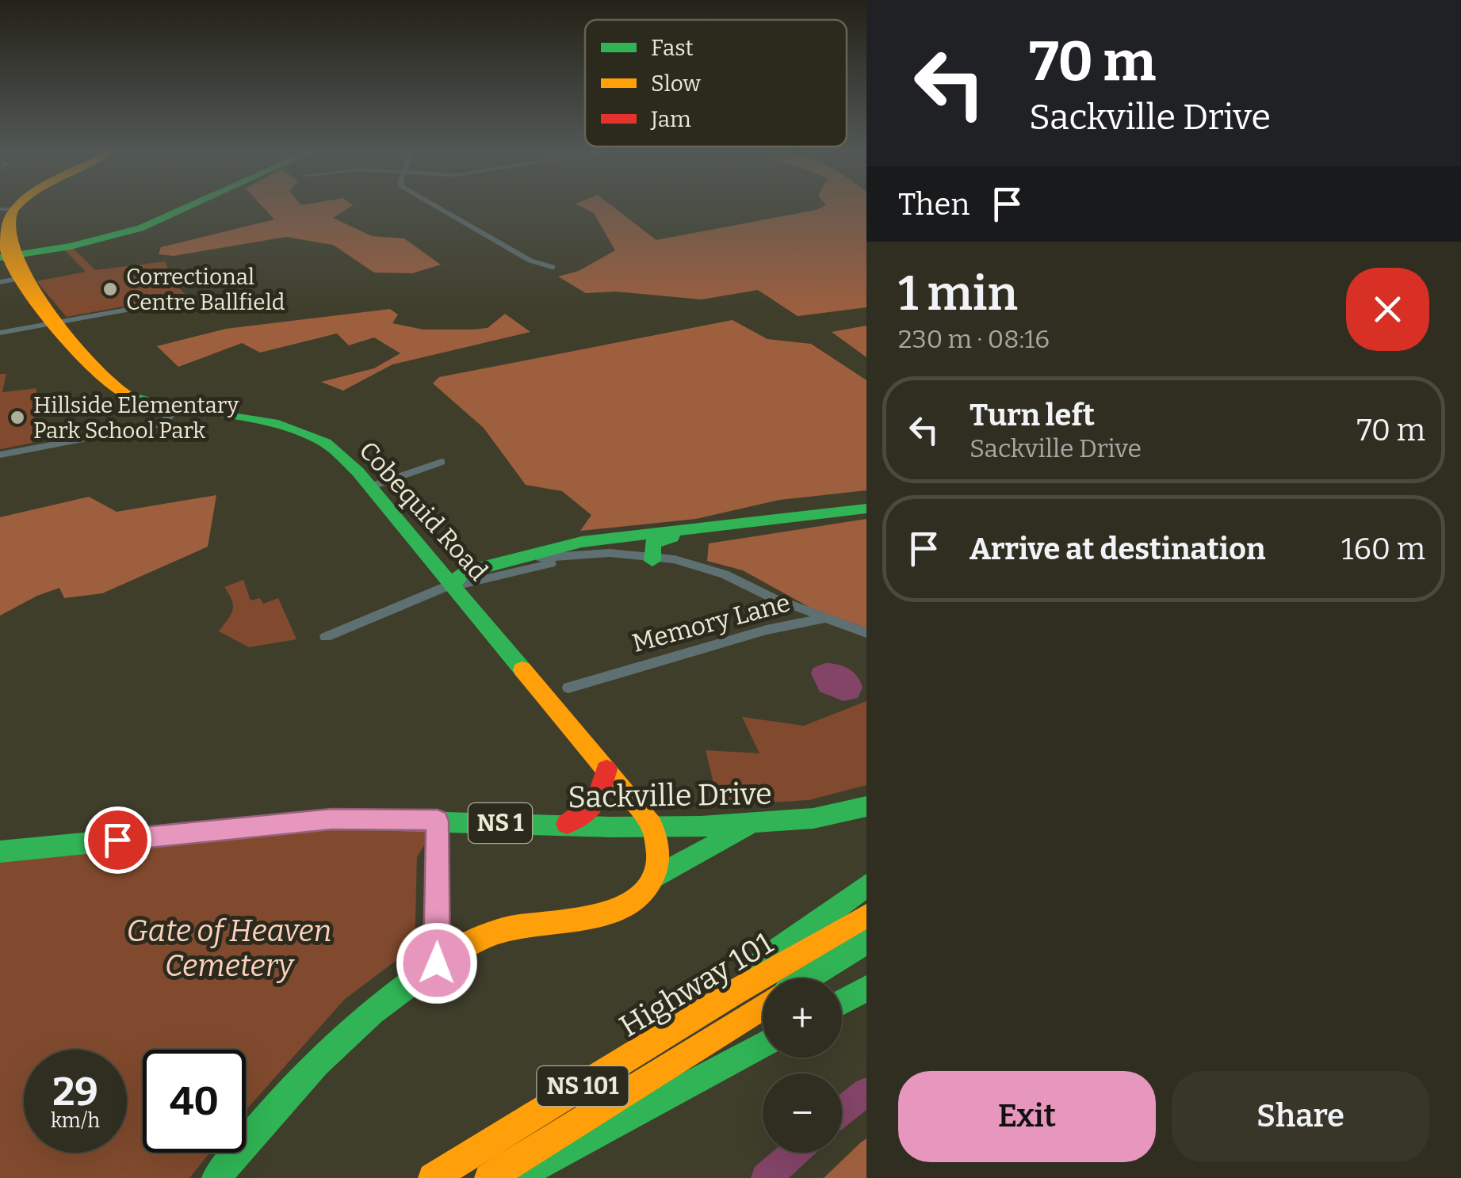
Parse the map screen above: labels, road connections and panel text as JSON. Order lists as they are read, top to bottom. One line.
{"streets":{"main road":["Cobequid Road","Sackville Drive","NS 1","Highway 101","NS 101"],"street":["Memory Lane"]},"crossings":[["Cobequid Road","Sackville Drive"]],"parks":["Gate of Heaven Cemetery"],"places":["Correctional Centre Ballfield","Hillside Elementary Park School Park"],"legend":["Fast","Slow","Jam"],"page":{"turn":["70 m","Sackville Drive"],"then":"Then","heading":["1 min","230 m · 08:16"],"list":[{"name":"Turn left","note":"Sackville Drive","value":"70 m"},{"name":"Arrive at destination","value":"160 m"}],"map_buttons":["+","−"],"speed":"29 km/h","limit":"40","buttons":["Exit","Share"]}}
